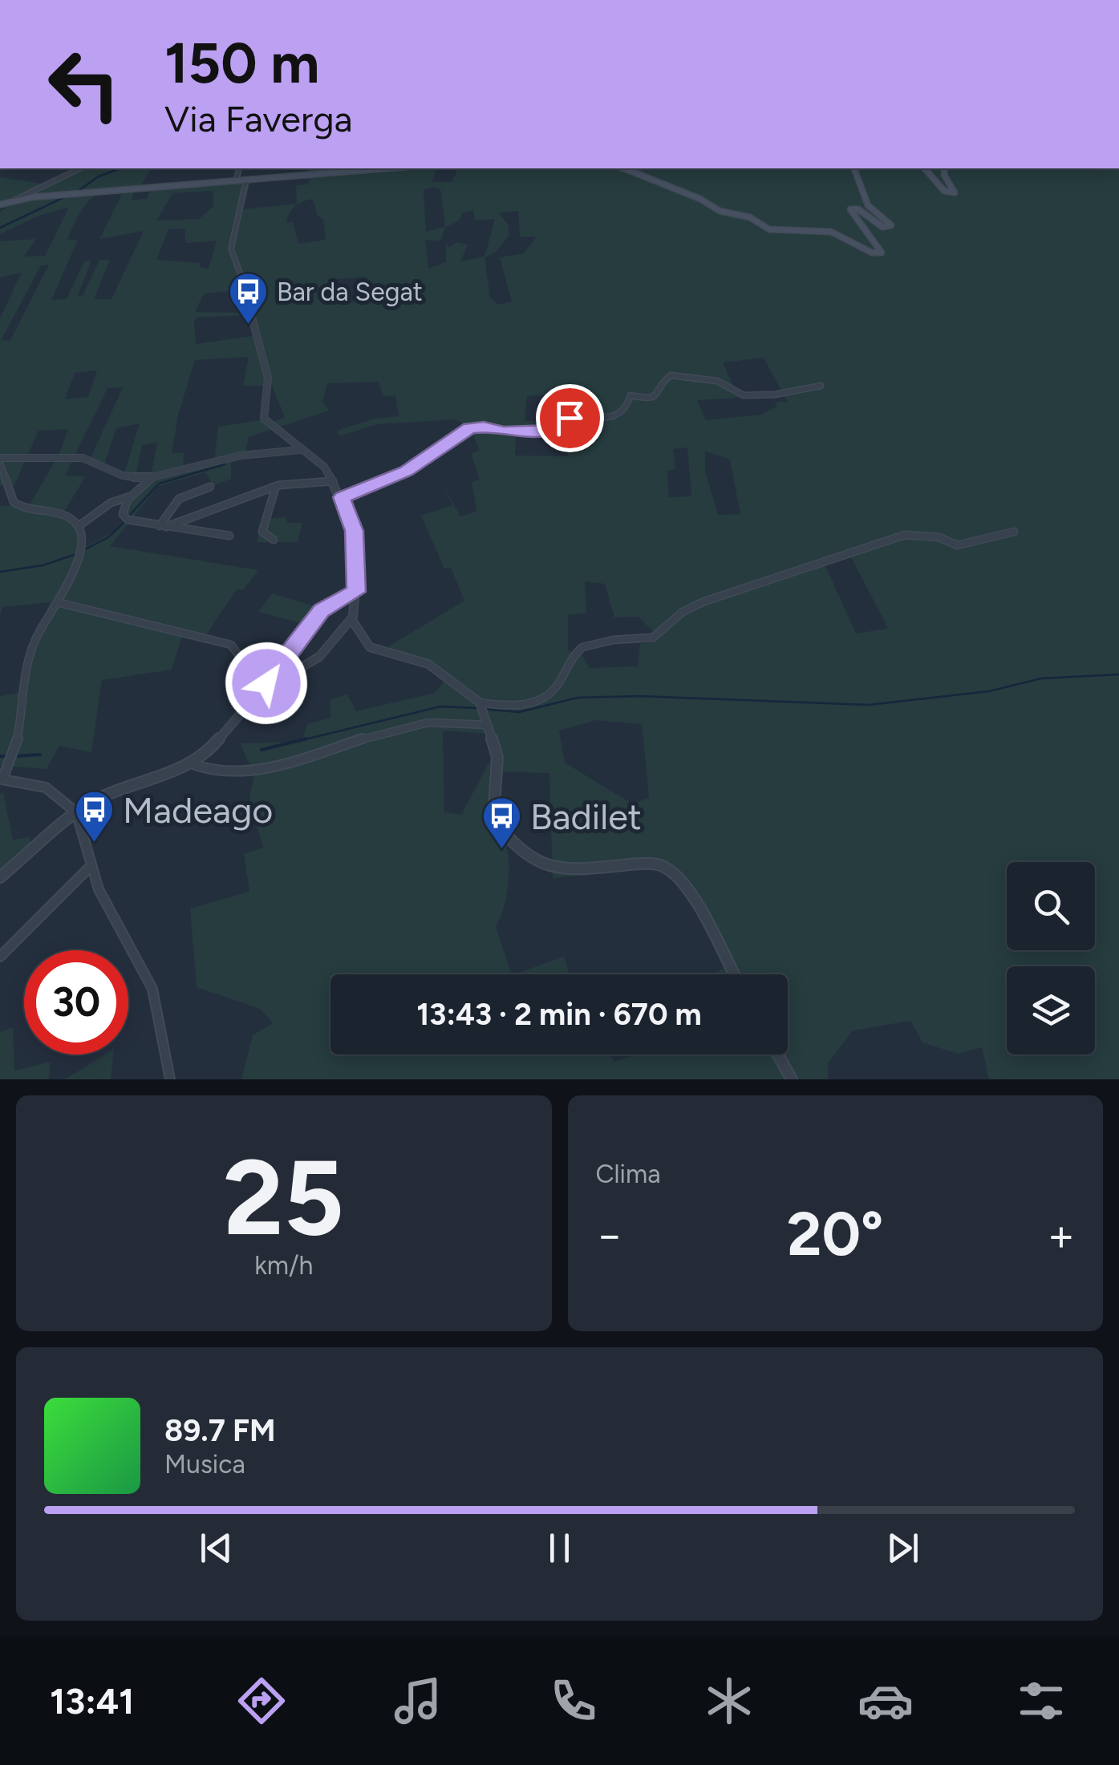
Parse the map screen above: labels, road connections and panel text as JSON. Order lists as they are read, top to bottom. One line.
{"places":{"bus stop":["Bar da Segat","Madeago","Badilet"]},"page":{"turn":["150 m","Via Faverga"],"limit":"30","trip":"13:43 · 2 min · 670 m","tile":[["25","km/h"],"Clima"],"heat":["−","20°","+"],"song":["89.7 FM","Musica"],"tabs":"13:41"}}
